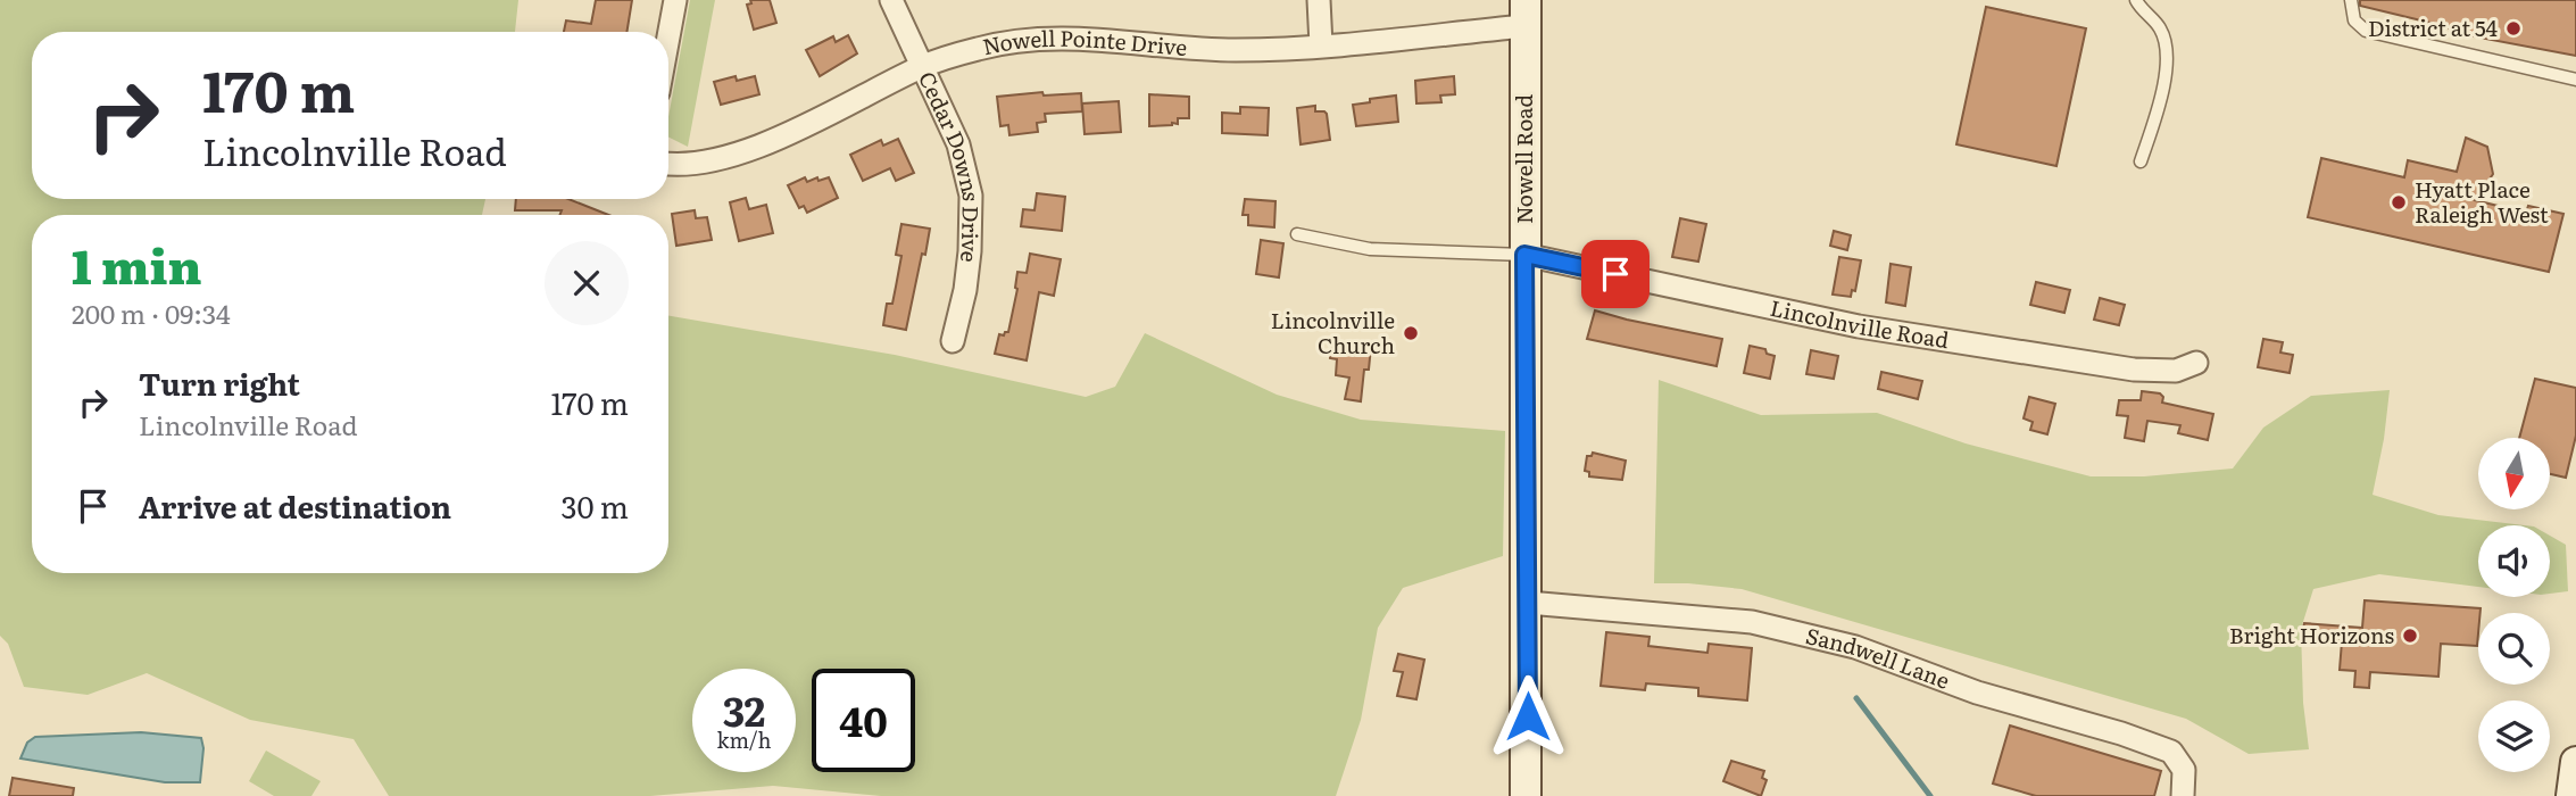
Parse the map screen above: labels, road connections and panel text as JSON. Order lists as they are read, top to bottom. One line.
{"streets":{"street":["Nowell Pointe Drive","Nowell Road","Cedar Downs Drive","Lincolnville Road","Sandwell Lane"]},"crossings":[["Nowell Pointe Drive","Nowell Road"],["Nowell Pointe Drive","Cedar Downs Drive"],["Nowell Road","Lincolnville Road"],["Nowell Road","Sandwell Lane"]],"places":["District at 54","Hyatt Place Raleigh West","Lincolnville Church","Bright Horizons"],"north":"bottom","page":{"turn":["170 m","Lincolnville Road"],"heading":["1 min","200 m · 09:34"],"list":[{"name":"Turn right","note":"Lincolnville Road","value":"170 m"},{"name":"Arrive at destination","value":"30 m"}],"speed":"32 km/h","limit":"40"}}
